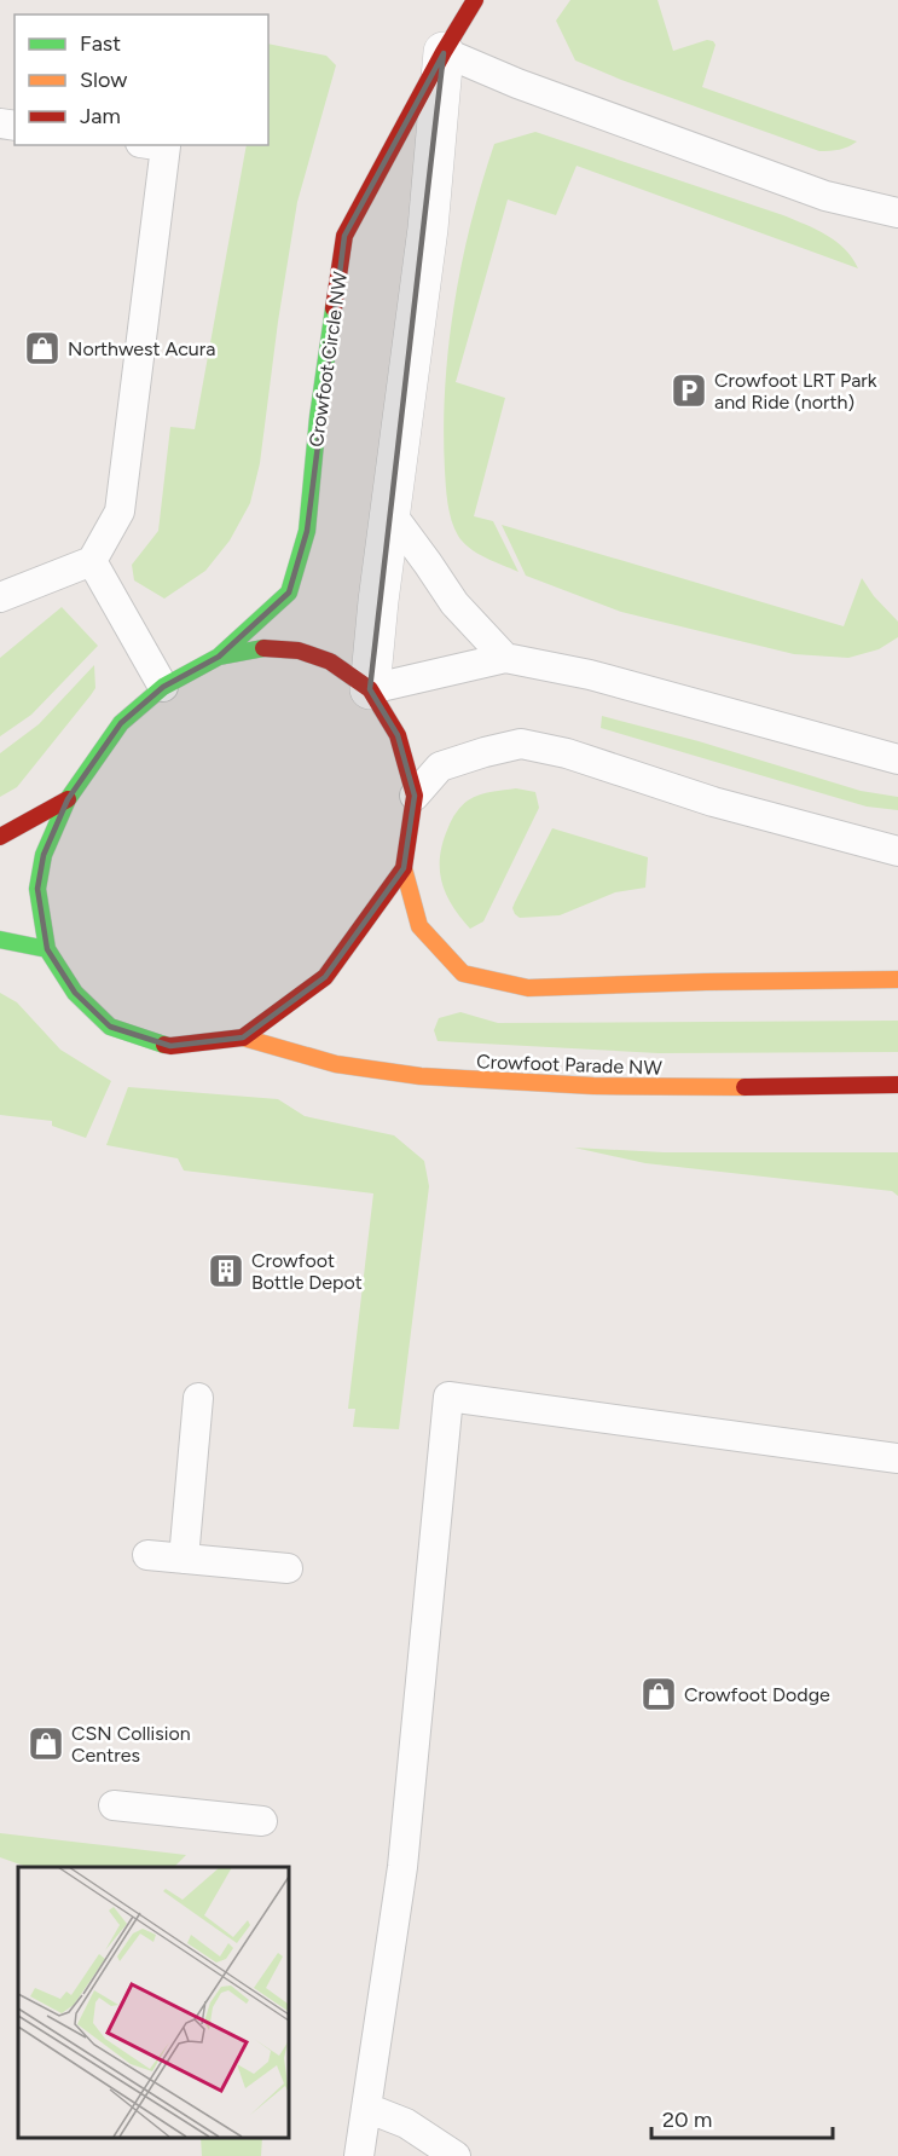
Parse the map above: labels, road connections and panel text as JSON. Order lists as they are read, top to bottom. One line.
{"streets":{"street":["Crowfoot Circle NW","Crowfoot Parade NW"]},"places":{"shop":["Northwest Acura","Crowfoot Dodge","CSN Collision Centres"],"parking":["Crowfoot LRT Park and Ride (north)"],"building":["Crowfoot Bottle Depot"]},"legend":["Fast","Slow","Jam"],"scale_bar":"20 m"}
